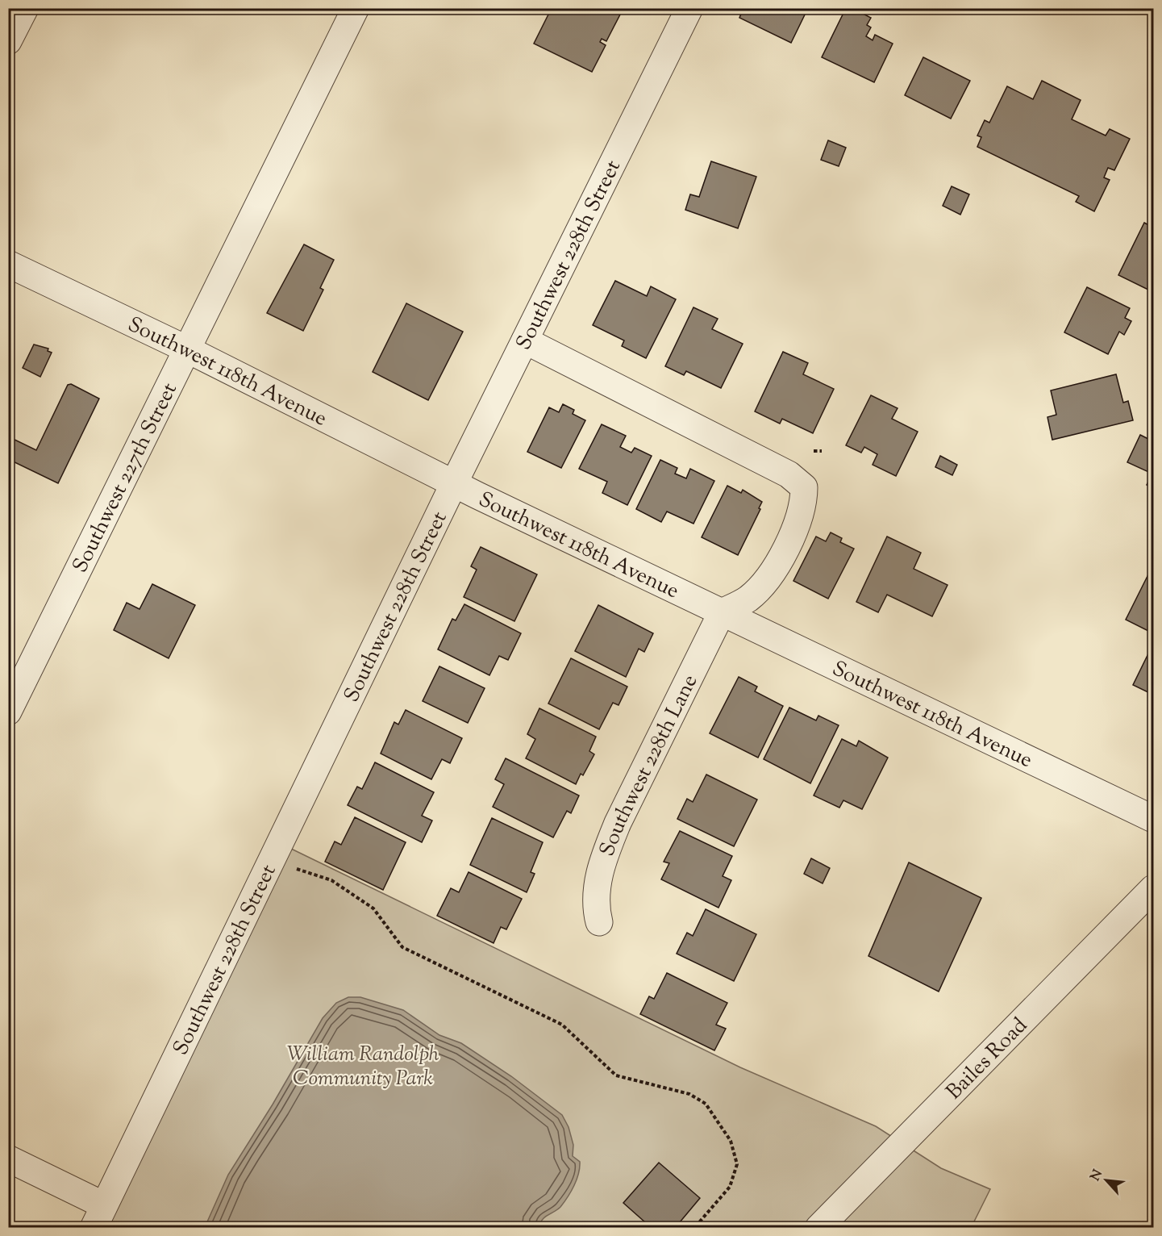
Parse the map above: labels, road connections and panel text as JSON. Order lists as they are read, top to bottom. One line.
{"streets":{"street":["Southwest 228th Street","Southwest 118th Avenue","Southwest 227th Street","Southwest 228th Lane","Bailes Road"]},"crossings":[["Southwest 228th Street","Southwest 118th Avenue"],["Southwest 118th Avenue","Southwest 227th Street"],["Southwest 118th Avenue","Southwest 228th Lane"]],"parks":["William Randolph Community Park"],"north":"top left"}
